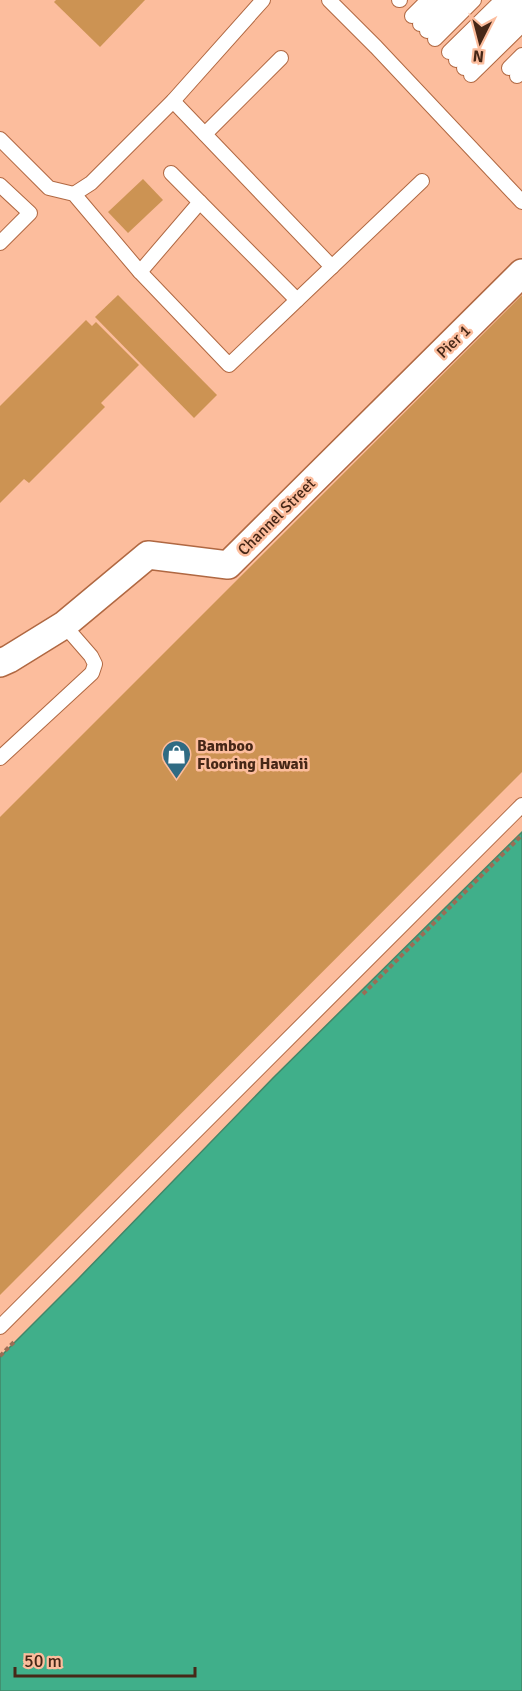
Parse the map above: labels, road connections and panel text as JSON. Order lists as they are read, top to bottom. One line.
{"streets":{"street":["Pier 1","Channel Street"]},"crossings":[["Pier 1","Channel Street"]],"places":{"shop":["Bamboo Flooring Hawaii"]},"scale_bar":"50 m","north":"bottom"}
